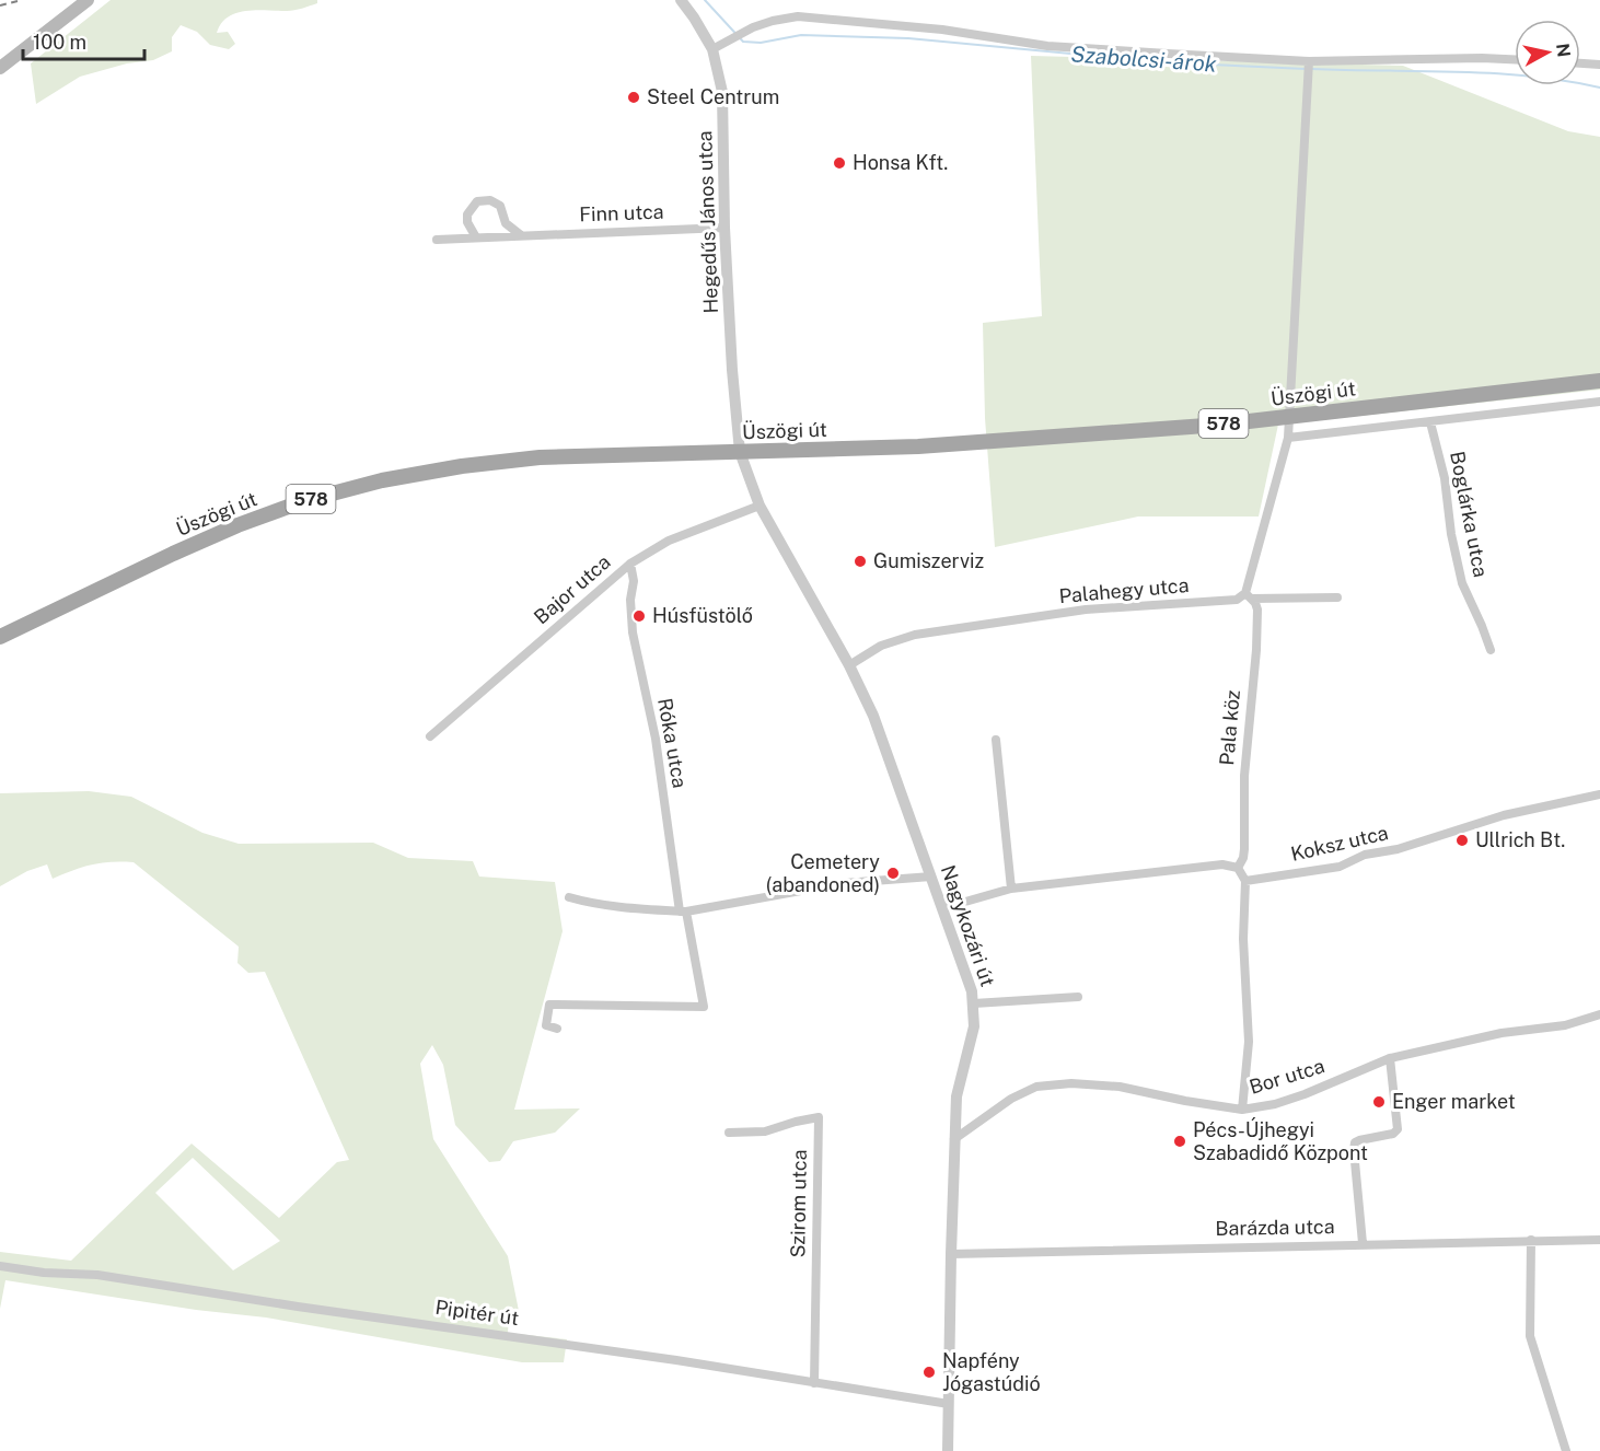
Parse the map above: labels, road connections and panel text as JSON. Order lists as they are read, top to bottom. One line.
{"streets":{"main road":["Üszögi út","578"],"street":["Finn utca","Hegedűs János utca","Boglárka utca","Bajor utca","Palahegy utca","Pala köz","Róka utca","Koksz utca","Nagykozári út","Bor utca","Szirom utca","Barázda utca","Pipitér út"]},"crossings":[["Finn utca","Hegedűs János utca"],["Hegedűs János utca","Üszögi út"],["Hegedűs János utca","Nagykozári út"],["Üszögi út","Nagykozári út"],["Bajor utca","Róka utca"],["Bajor utca","Nagykozári út"],["Palahegy utca","Pala köz"],["Palahegy utca","Nagykozári út"],["Nagykozári út","Bor utca"],["Nagykozári út","Barázda utca"],["Nagykozári út","Pipitér út"],["Szirom utca","Pipitér út"]],"water":["Szabolcsi-árok"],"places":["Steel Centrum","Honsa Kft.","Gumiszerviz","Húsfüstölő","Ullrich Bt.","Cemetery (abandoned)","Enger market","Pécs-Újhegyi Szabadidő Központ","Napfény Jógastúdió"],"scale_bar":"100 m","north":"right"}
